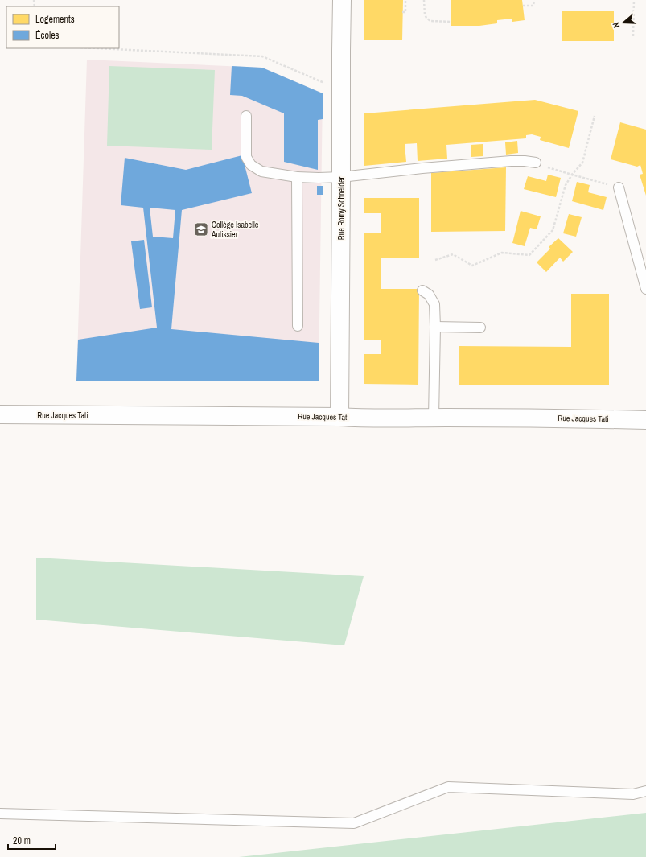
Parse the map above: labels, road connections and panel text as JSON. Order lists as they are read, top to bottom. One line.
{"streets":{"street":["Rue Romy Schneider","Rue Jacques Tati"]},"crossings":[["Rue Romy Schneider","Rue Jacques Tati"]],"places":{"school or university":["Collège Isabelle Autissier"]},"legend":["Logements","Écoles"],"scale_bar":"20 m","north":"left"}
